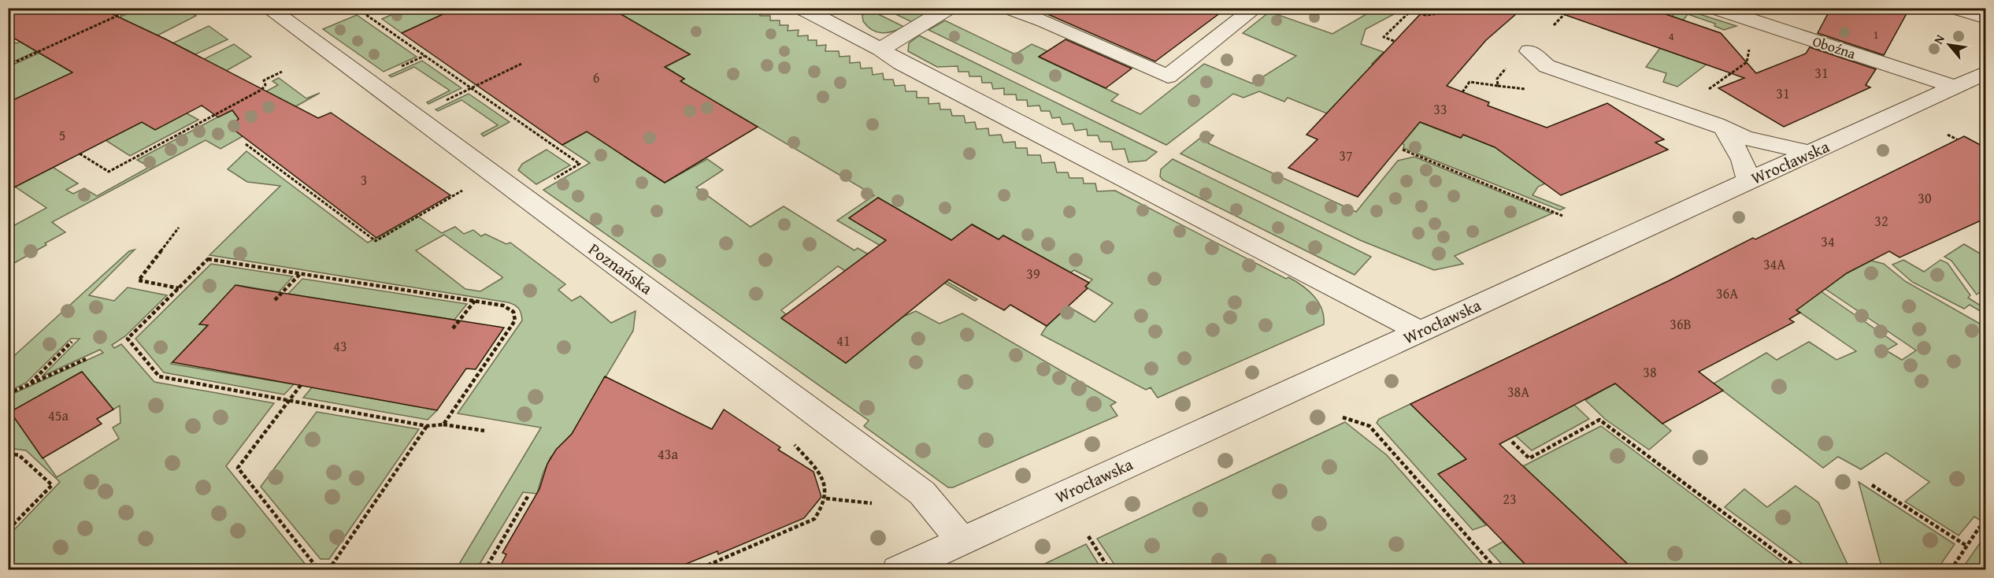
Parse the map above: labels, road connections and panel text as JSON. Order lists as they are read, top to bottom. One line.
{"streets":{"street":["Oboźna","Wrocławska","Poznańska"]},"crossings":[["Oboźna","Wrocławska"],["Wrocławska","Poznańska"]],"house_numbers":["1","4","31","6","31","33","5","37","3","30","32","34","34A","39","36A","36B","41","43","38","38A","45a","43a","23"],"north":"top left"}
